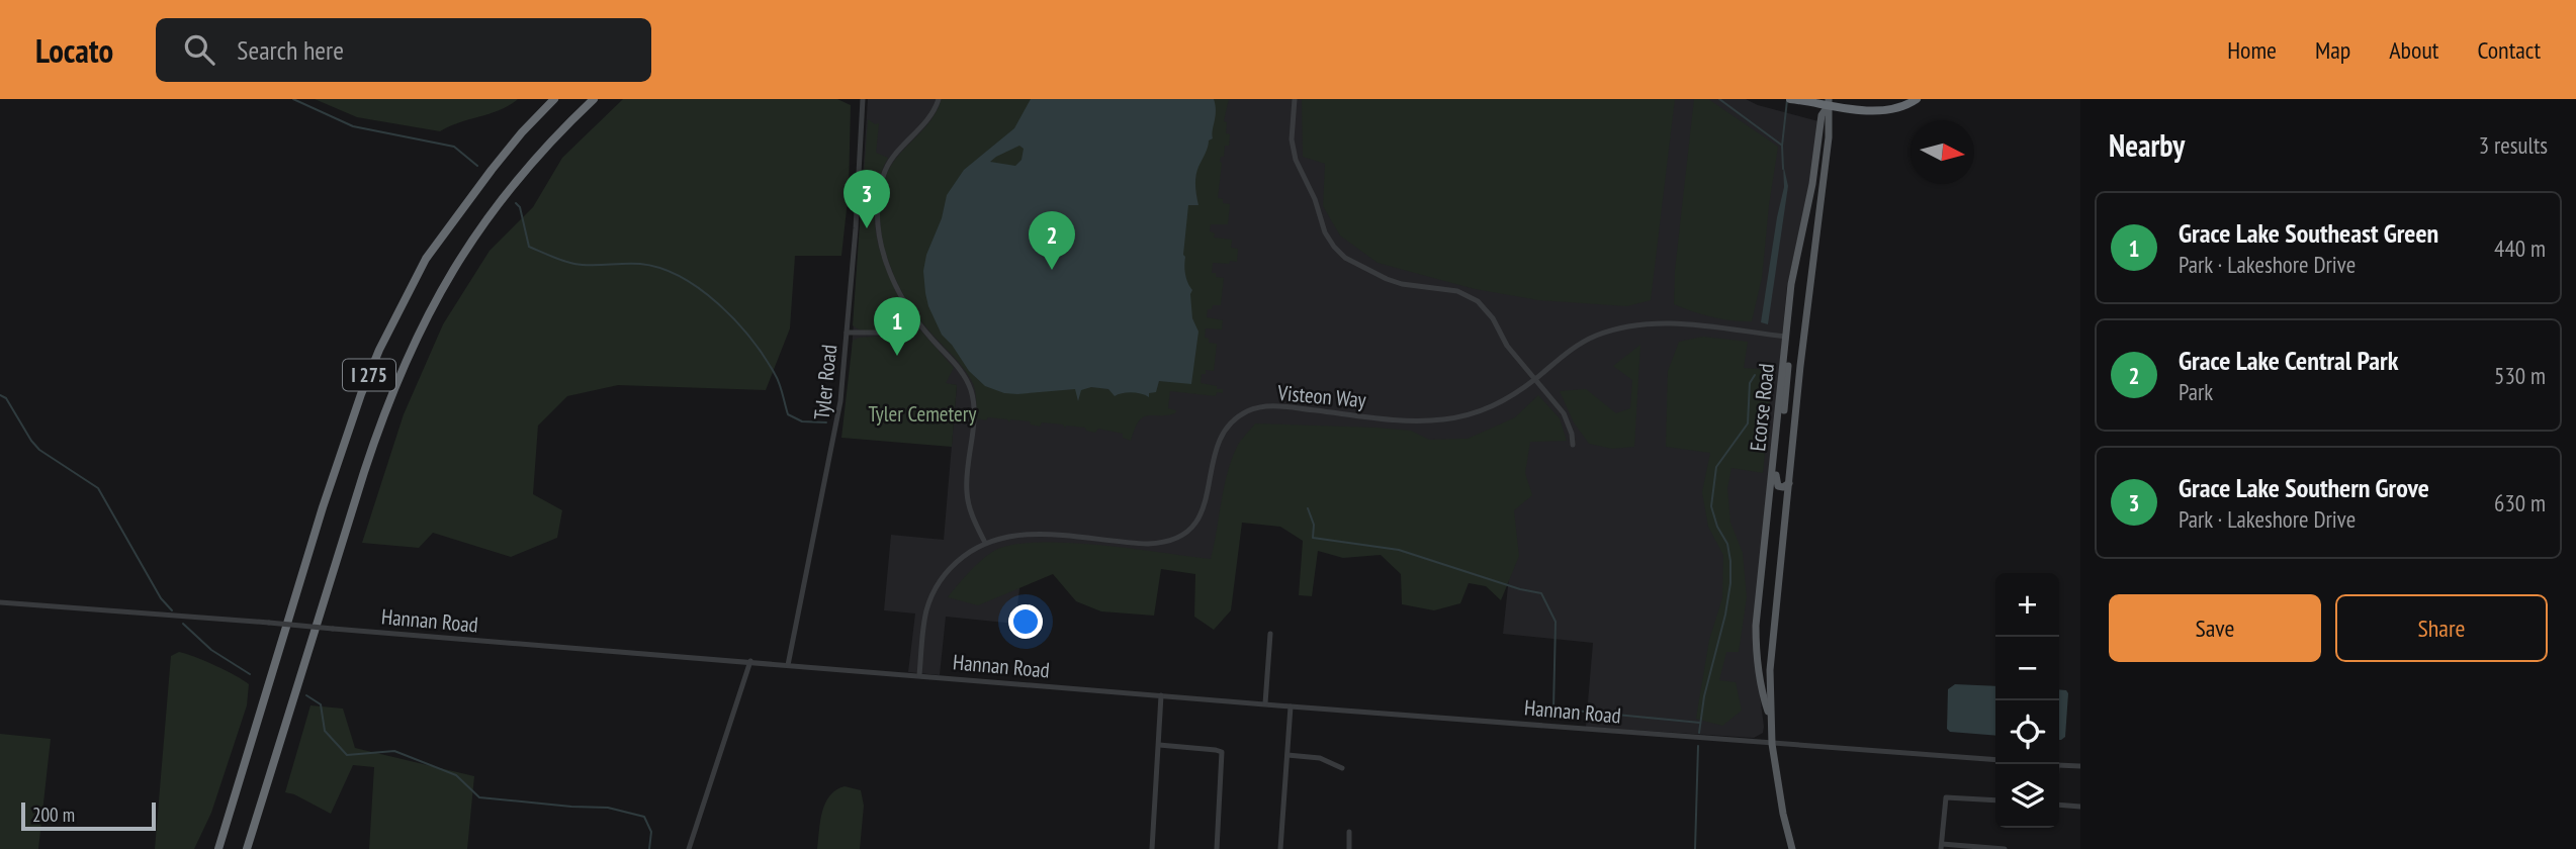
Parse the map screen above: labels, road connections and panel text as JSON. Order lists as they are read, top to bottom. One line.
{"streets":{"highway":["I 275"],"main road":["Ecorse Road"],"street":["Tyler Road","Visteon Way","Hannan Road"]},"crossings":[["Tyler Road","Hannan Road"],["Visteon Way","Ecorse Road"],["Visteon Way","Hannan Road"],["Ecorse Road","Hannan Road"]],"parks":["Tyler Cemetery"],"scale_bar":"200 m","north":"right","page":{"header":"Locato","search":"Search here","nav":["Home","Map","About","Contact"],"heading":["Nearby","3 results"],"pins":["3","2","1"],"list":[{"mark":"1","name":"Grace Lake Southeast Green","note":"Park · Lakeshore Drive","value":"440 m"},{"mark":"2","name":"Grace Lake Central Park","note":"Park","value":"530 m"},{"mark":"3","name":"Grace Lake Southern Grove","note":"Park · Lakeshore Drive","value":"630 m"}],"map_buttons":["+","−"],"buttons":["Save","Share"],"scale":"200 m"}}
